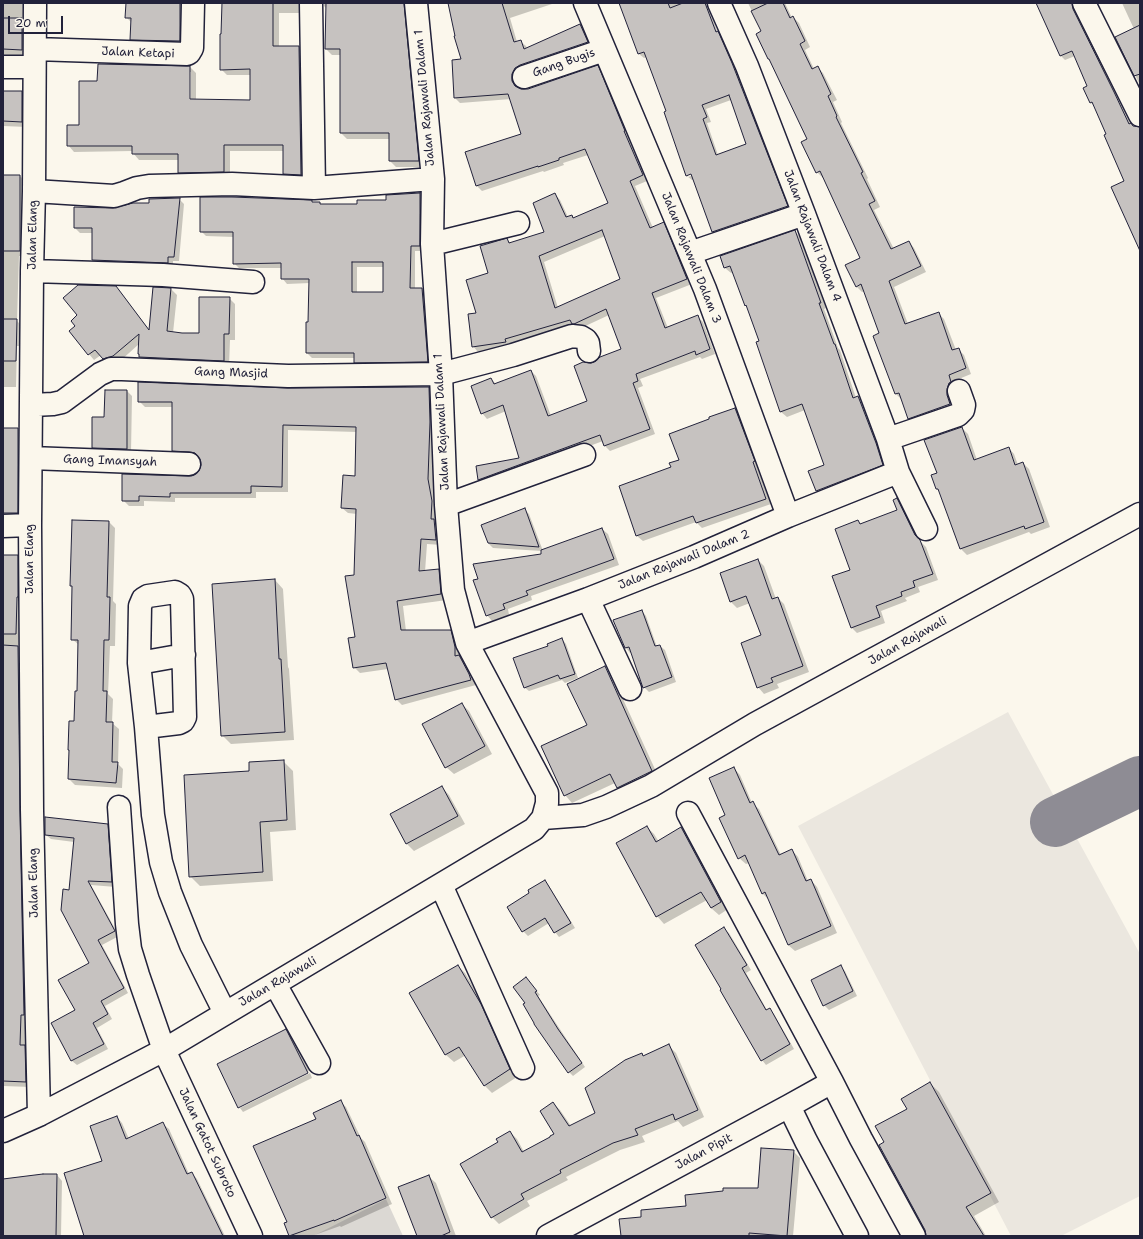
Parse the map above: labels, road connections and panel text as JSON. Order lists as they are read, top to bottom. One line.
{"streets":{"street":["Jalan Ketapi","Gang Bugis","Jalan Rajawali Dalam 1","Jalan Elang","Jalan Rajawali Dalam 4","Jalan Rajawali Dalam 3","Gang Masjid","Gang Imansyah","Jalan Rajawali Dalam 2","Jalan Rajawali","Jalan Gatot Subroto","Jalan Pipit"]},"crossings":[["Jalan Ketapi","Jalan Elang"],["Gang Bugis","Jalan Rajawali Dalam 3"],["Jalan Rajawali Dalam 1","Gang Masjid"],["Jalan Rajawali Dalam 1","Jalan Rajawali Dalam 2"],["Jalan Rajawali Dalam 1","Jalan Rajawali"],["Jalan Elang","Gang Masjid"],["Jalan Elang","Gang Imansyah"],["Jalan Elang","Jalan Rajawali"],["Jalan Rajawali Dalam 4","Jalan Rajawali Dalam 2"],["Jalan Rajawali Dalam 3","Jalan Rajawali Dalam 2"],["Jalan Rajawali","Jalan Gatot Subroto"]],"scale_bar":"20 m"}
